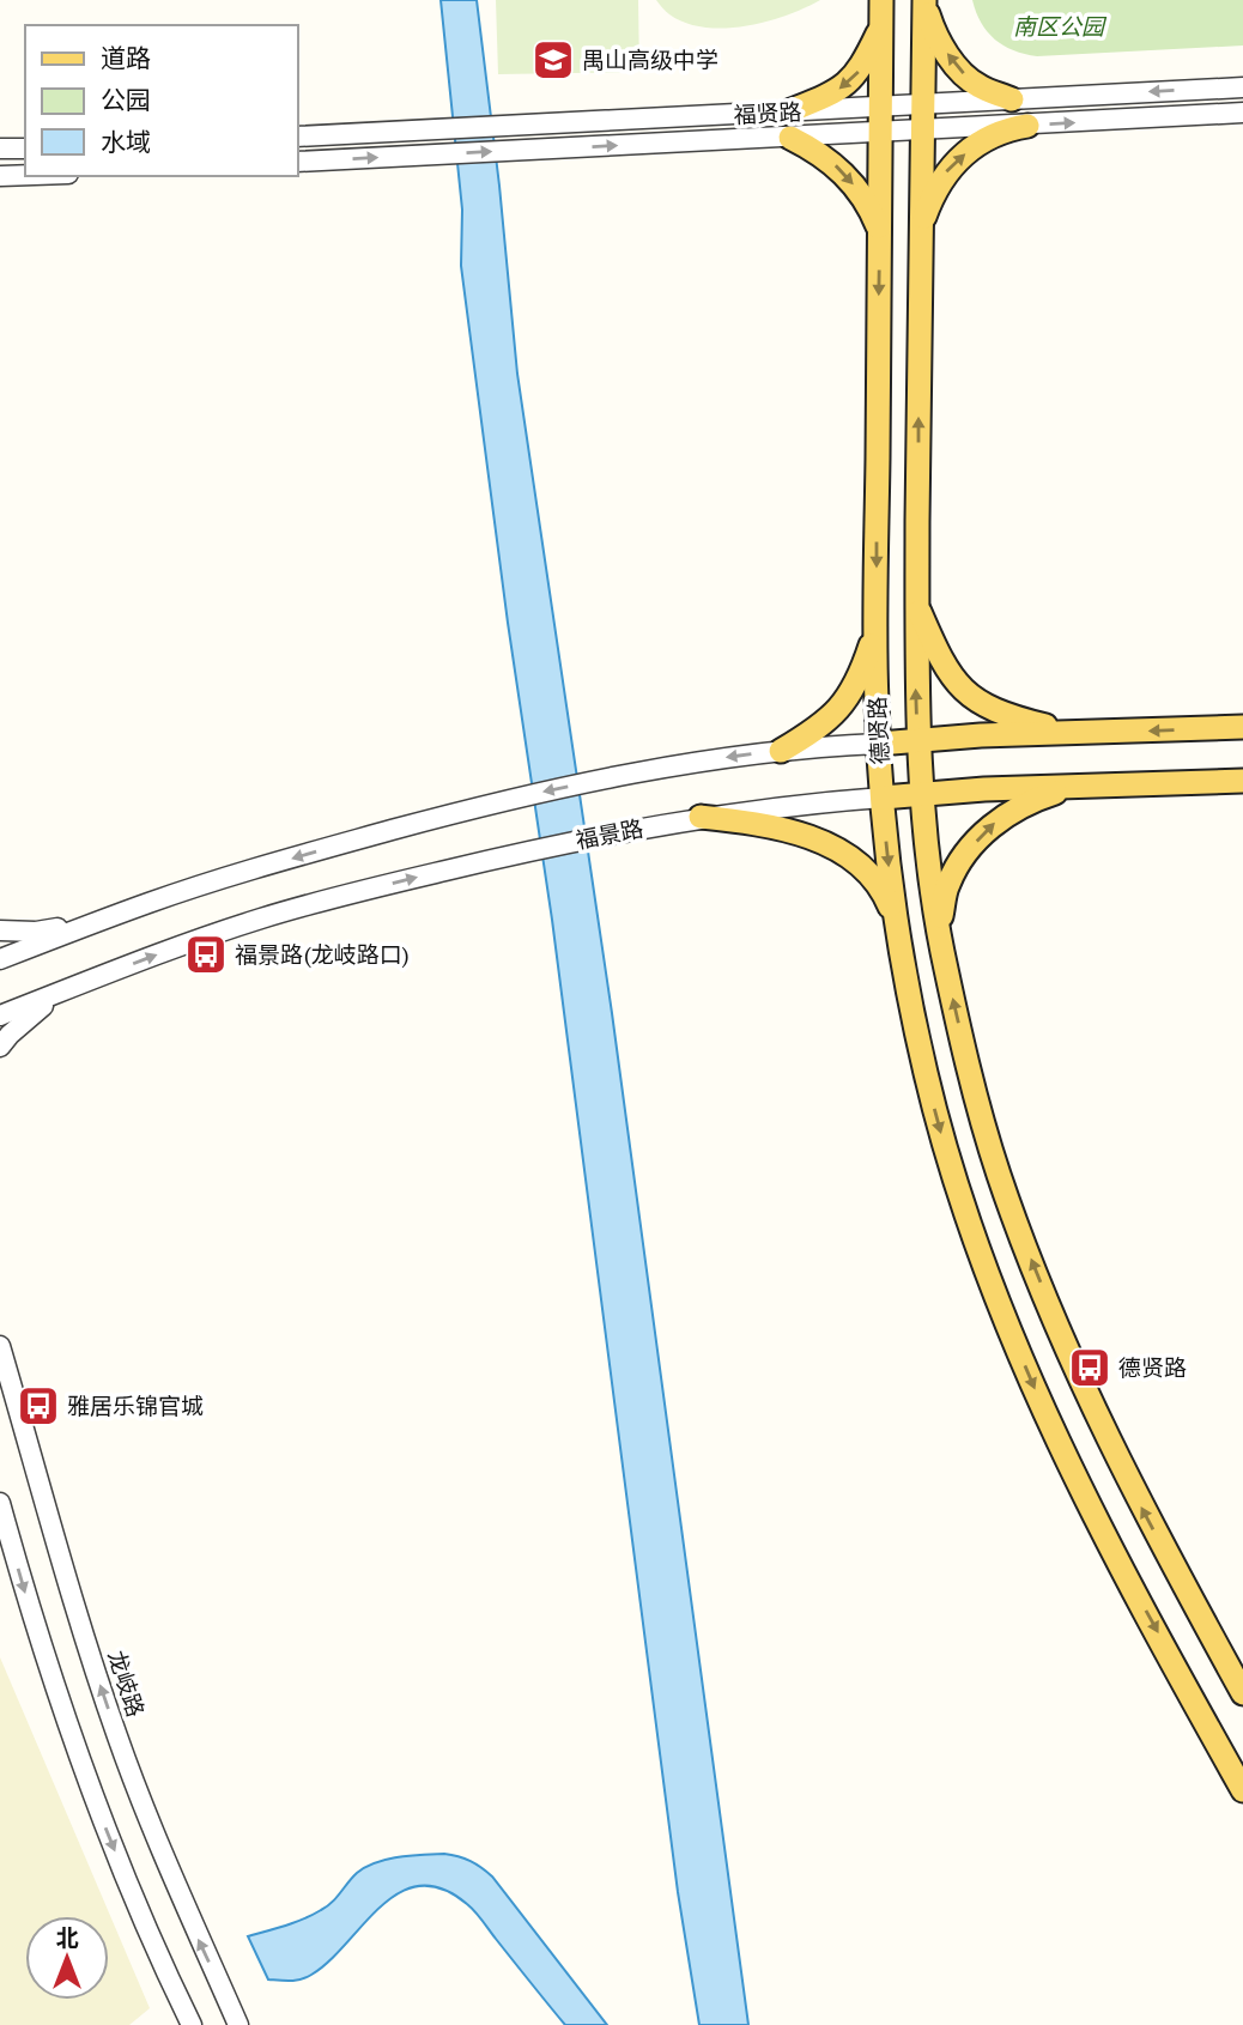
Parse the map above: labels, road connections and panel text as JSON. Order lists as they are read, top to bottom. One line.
{"streets":{"main road":["德贤路","福景路"],"street":["福贤路","龙岐路"]},"crossings":[["福贤路","德贤路"],["德贤路","福景路"]],"one_way":["福景路"],"parks":["南区公园"],"places":{"school or university":["禺山高级中学"],"bus stop":["福景路(龙岐路口)","德贤路","雅居乐锦官城"]},"legend":["道路","公园","水域"],"north":"top"}
